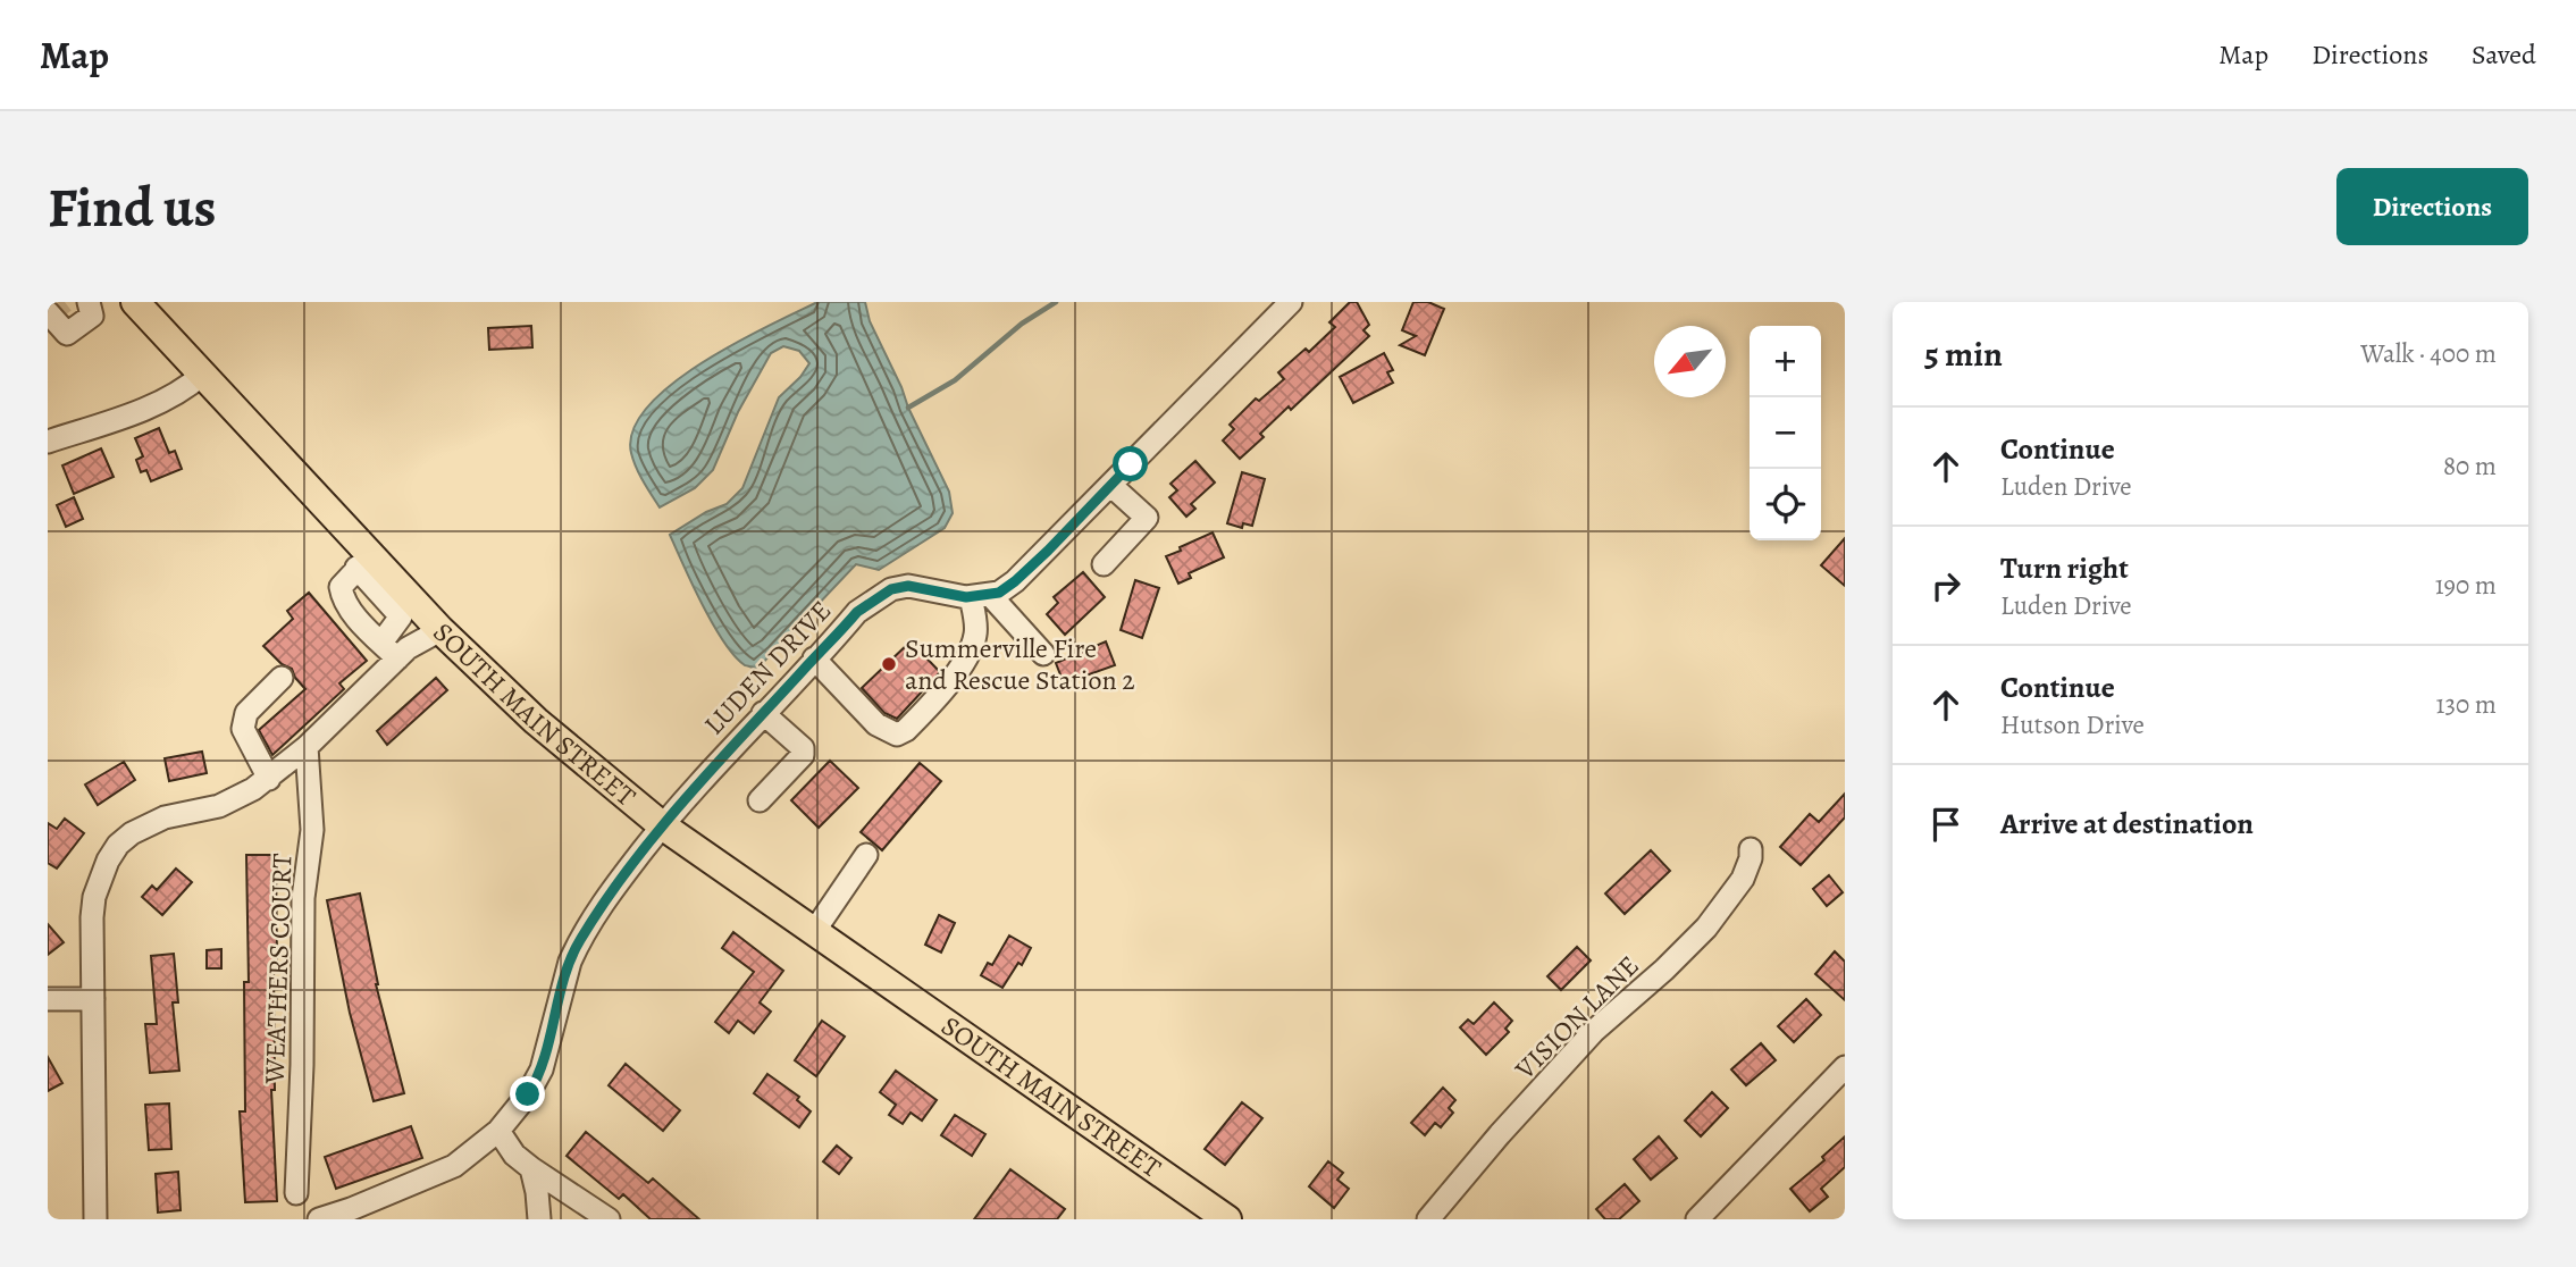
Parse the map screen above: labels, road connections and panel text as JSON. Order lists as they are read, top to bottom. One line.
{"streets":{"main road":["SOUTH MAIN STREET"],"street":["LUDEN DRIVE","WEATHERS COURT","VISION LANE"]},"crossings":[["LUDEN DRIVE","SOUTH MAIN STREET"]],"places":["Summerville Fire and Rescue Station 2"],"north":"bottom left","page":{"header":"Map","nav":["Map","Directions","Saved"],"buttons":"Directions","title":"Find us","heading":["5 min","Walk · 400 m"],"map_buttons":["+","−"],"list":[["Continue","Luden Drive","80 m"],["Turn right","Luden Drive","190 m"],["Continue","Hutson Drive","130 m"],"Arrive at destination"]}}
